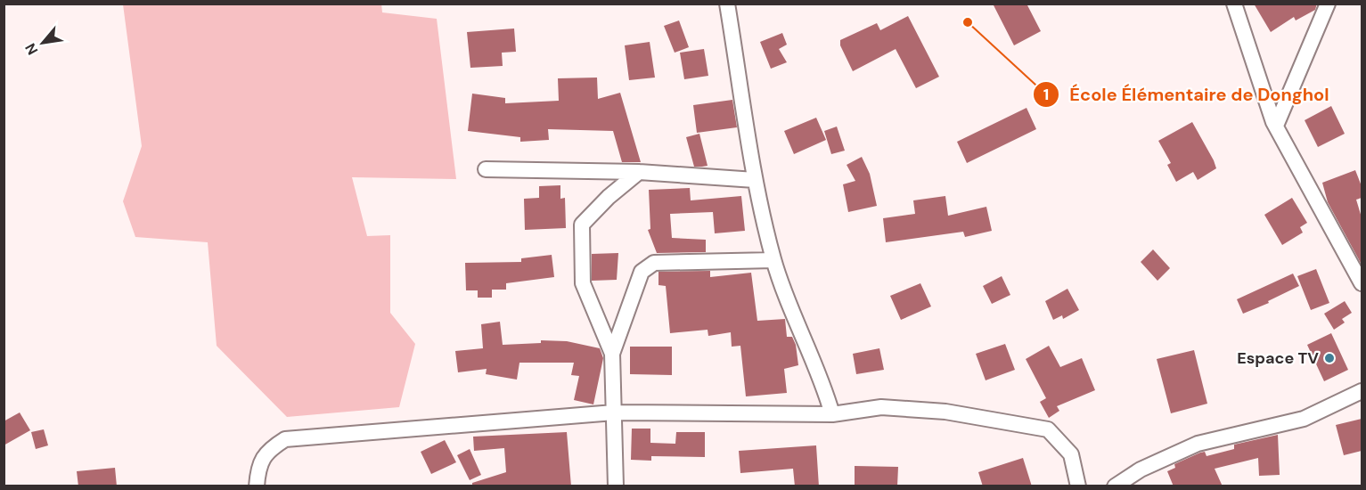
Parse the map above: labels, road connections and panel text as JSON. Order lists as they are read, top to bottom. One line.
{"places":["École Élémentaire de Donghol","Espace TV"],"north":"bottom left"}
